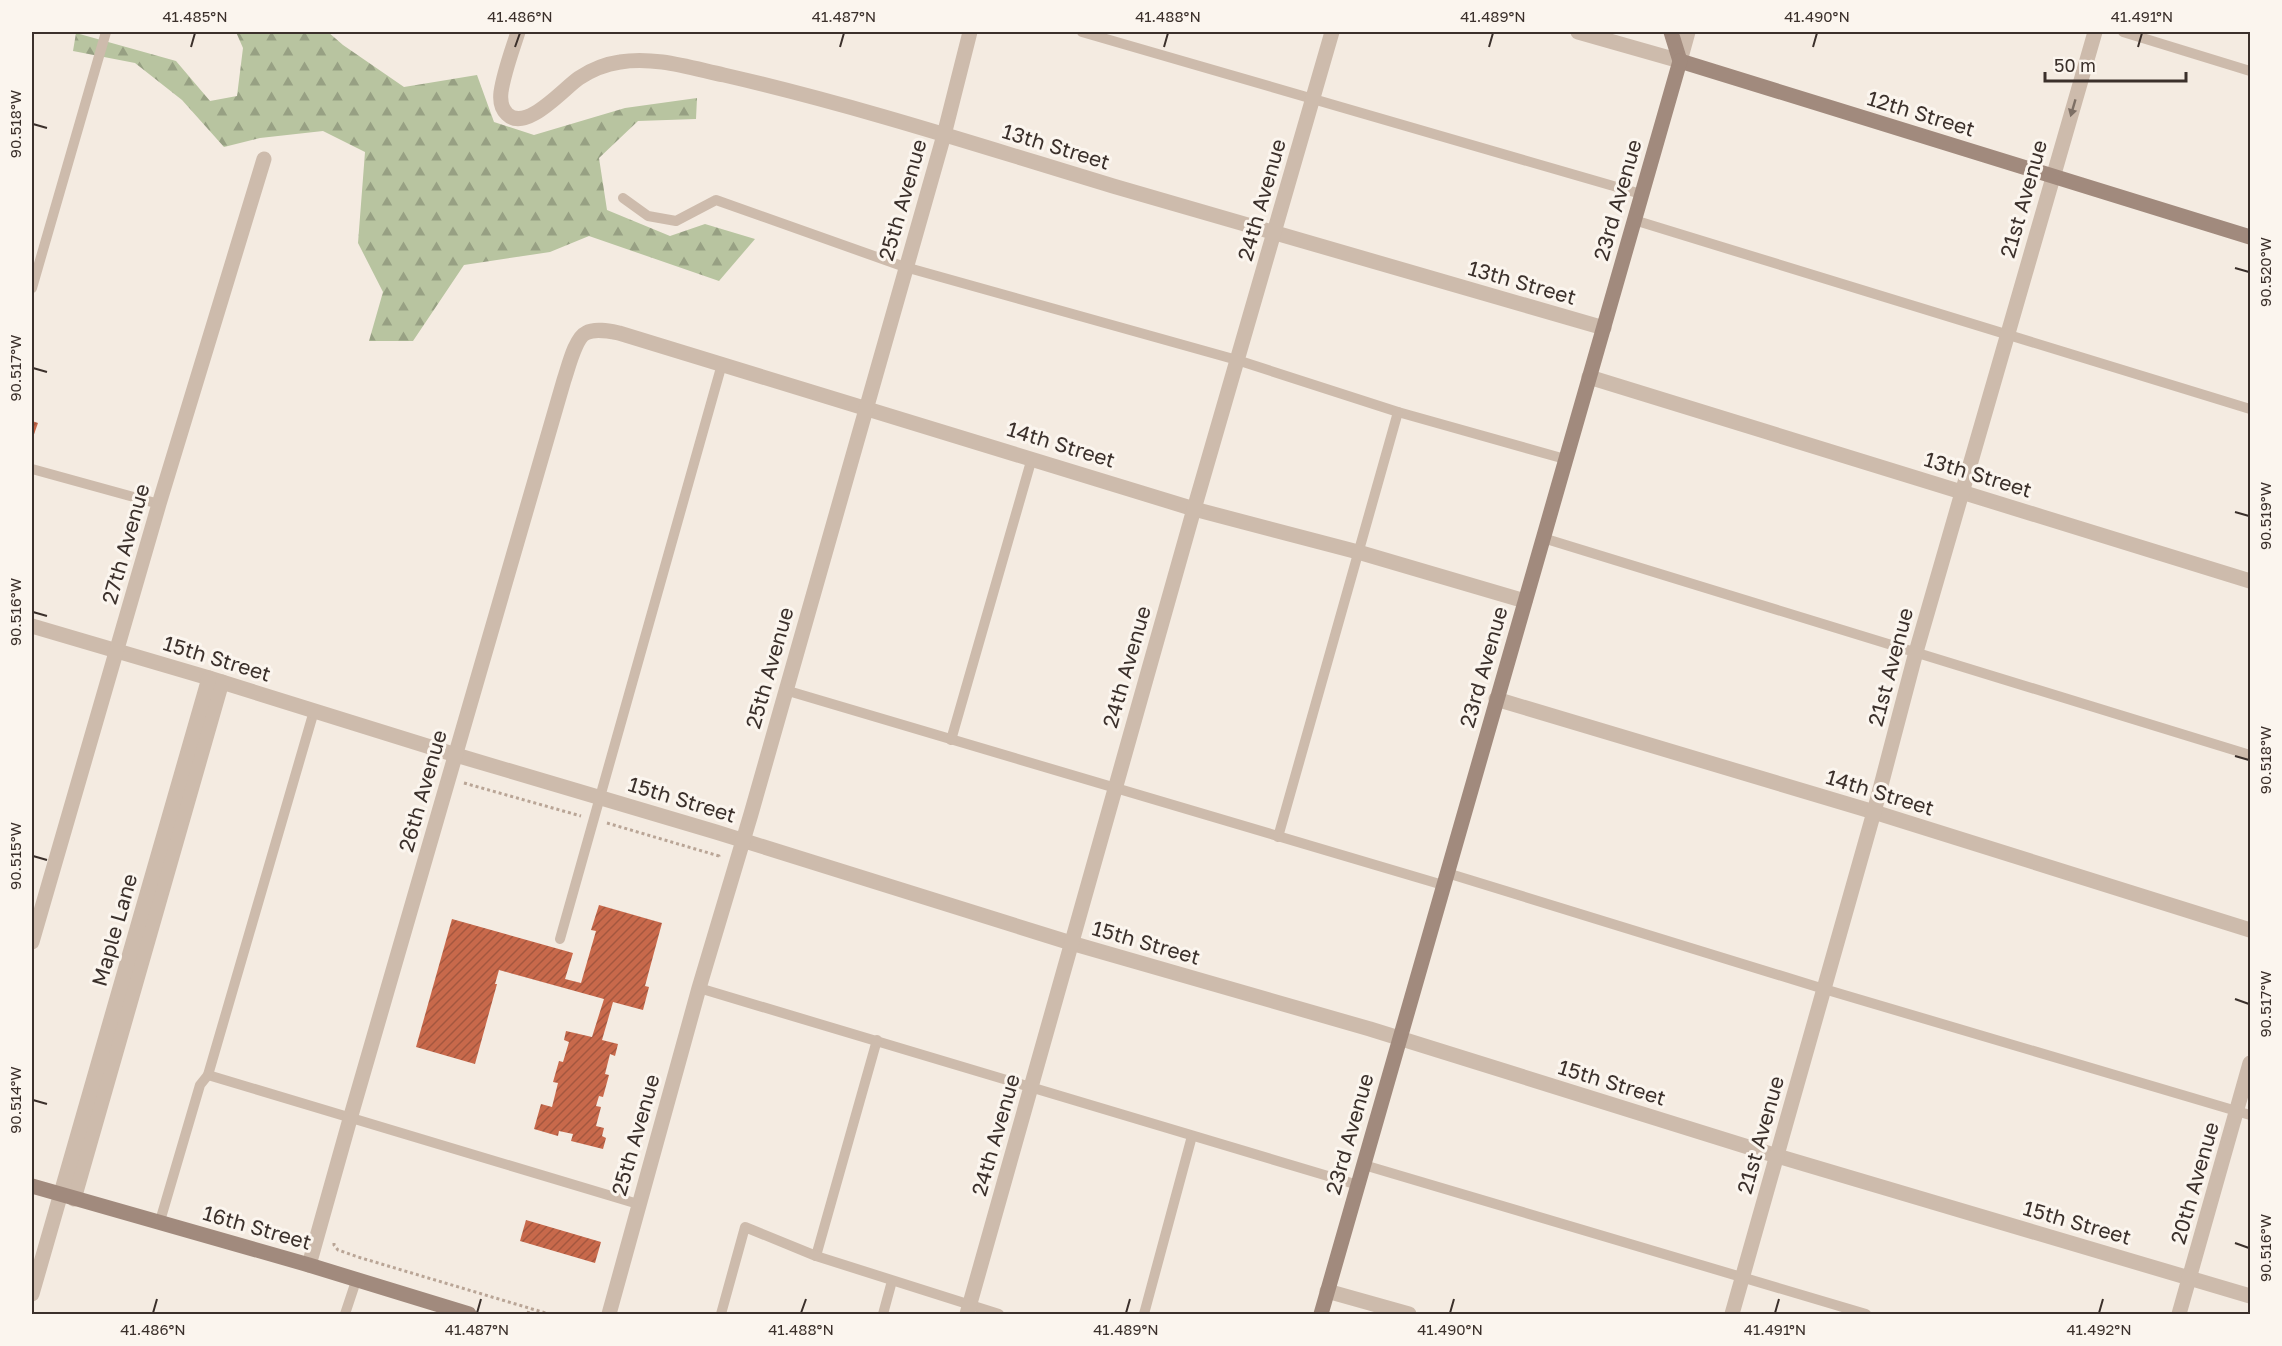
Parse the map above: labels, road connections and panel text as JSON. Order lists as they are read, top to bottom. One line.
{"streets":{"street":["12th Street","13th Street","21st Avenue","25th Avenue","24th Avenue","23rd Avenue","14th Street","27th Avenue","15th Street","26th Avenue","Maple Lane","20th Avenue","16th Street"]},"crossings":[["12th Street","21st Avenue"],["12th Street","23rd Avenue"],["13th Street","21st Avenue"],["13th Street","25th Avenue"],["13th Street","24th Avenue"],["13th Street","23rd Avenue"],["21st Avenue","14th Street"],["21st Avenue","15th Street"],["25th Avenue","14th Street"],["25th Avenue","15th Street"],["24th Avenue","14th Street"],["24th Avenue","15th Street"],["23rd Avenue","14th Street"],["23rd Avenue","15th Street"],["14th Street","26th Avenue"],["27th Avenue","15th Street"],["15th Street","26th Avenue"],["15th Street","Maple Lane"],["15th Street","20th Avenue"],["26th Avenue","16th Street"],["Maple Lane","16th Street"]],"scale_bar":"50 m","coordinates":["41.485°N","41.486°N","41.487°N","41.488°N","41.489°N","41.490°N","41.491°N","90.518°W","90.520°W","90.517°W","90.519°W","90.516°W","90.515°W","90.514°W","41.492°N"]}
